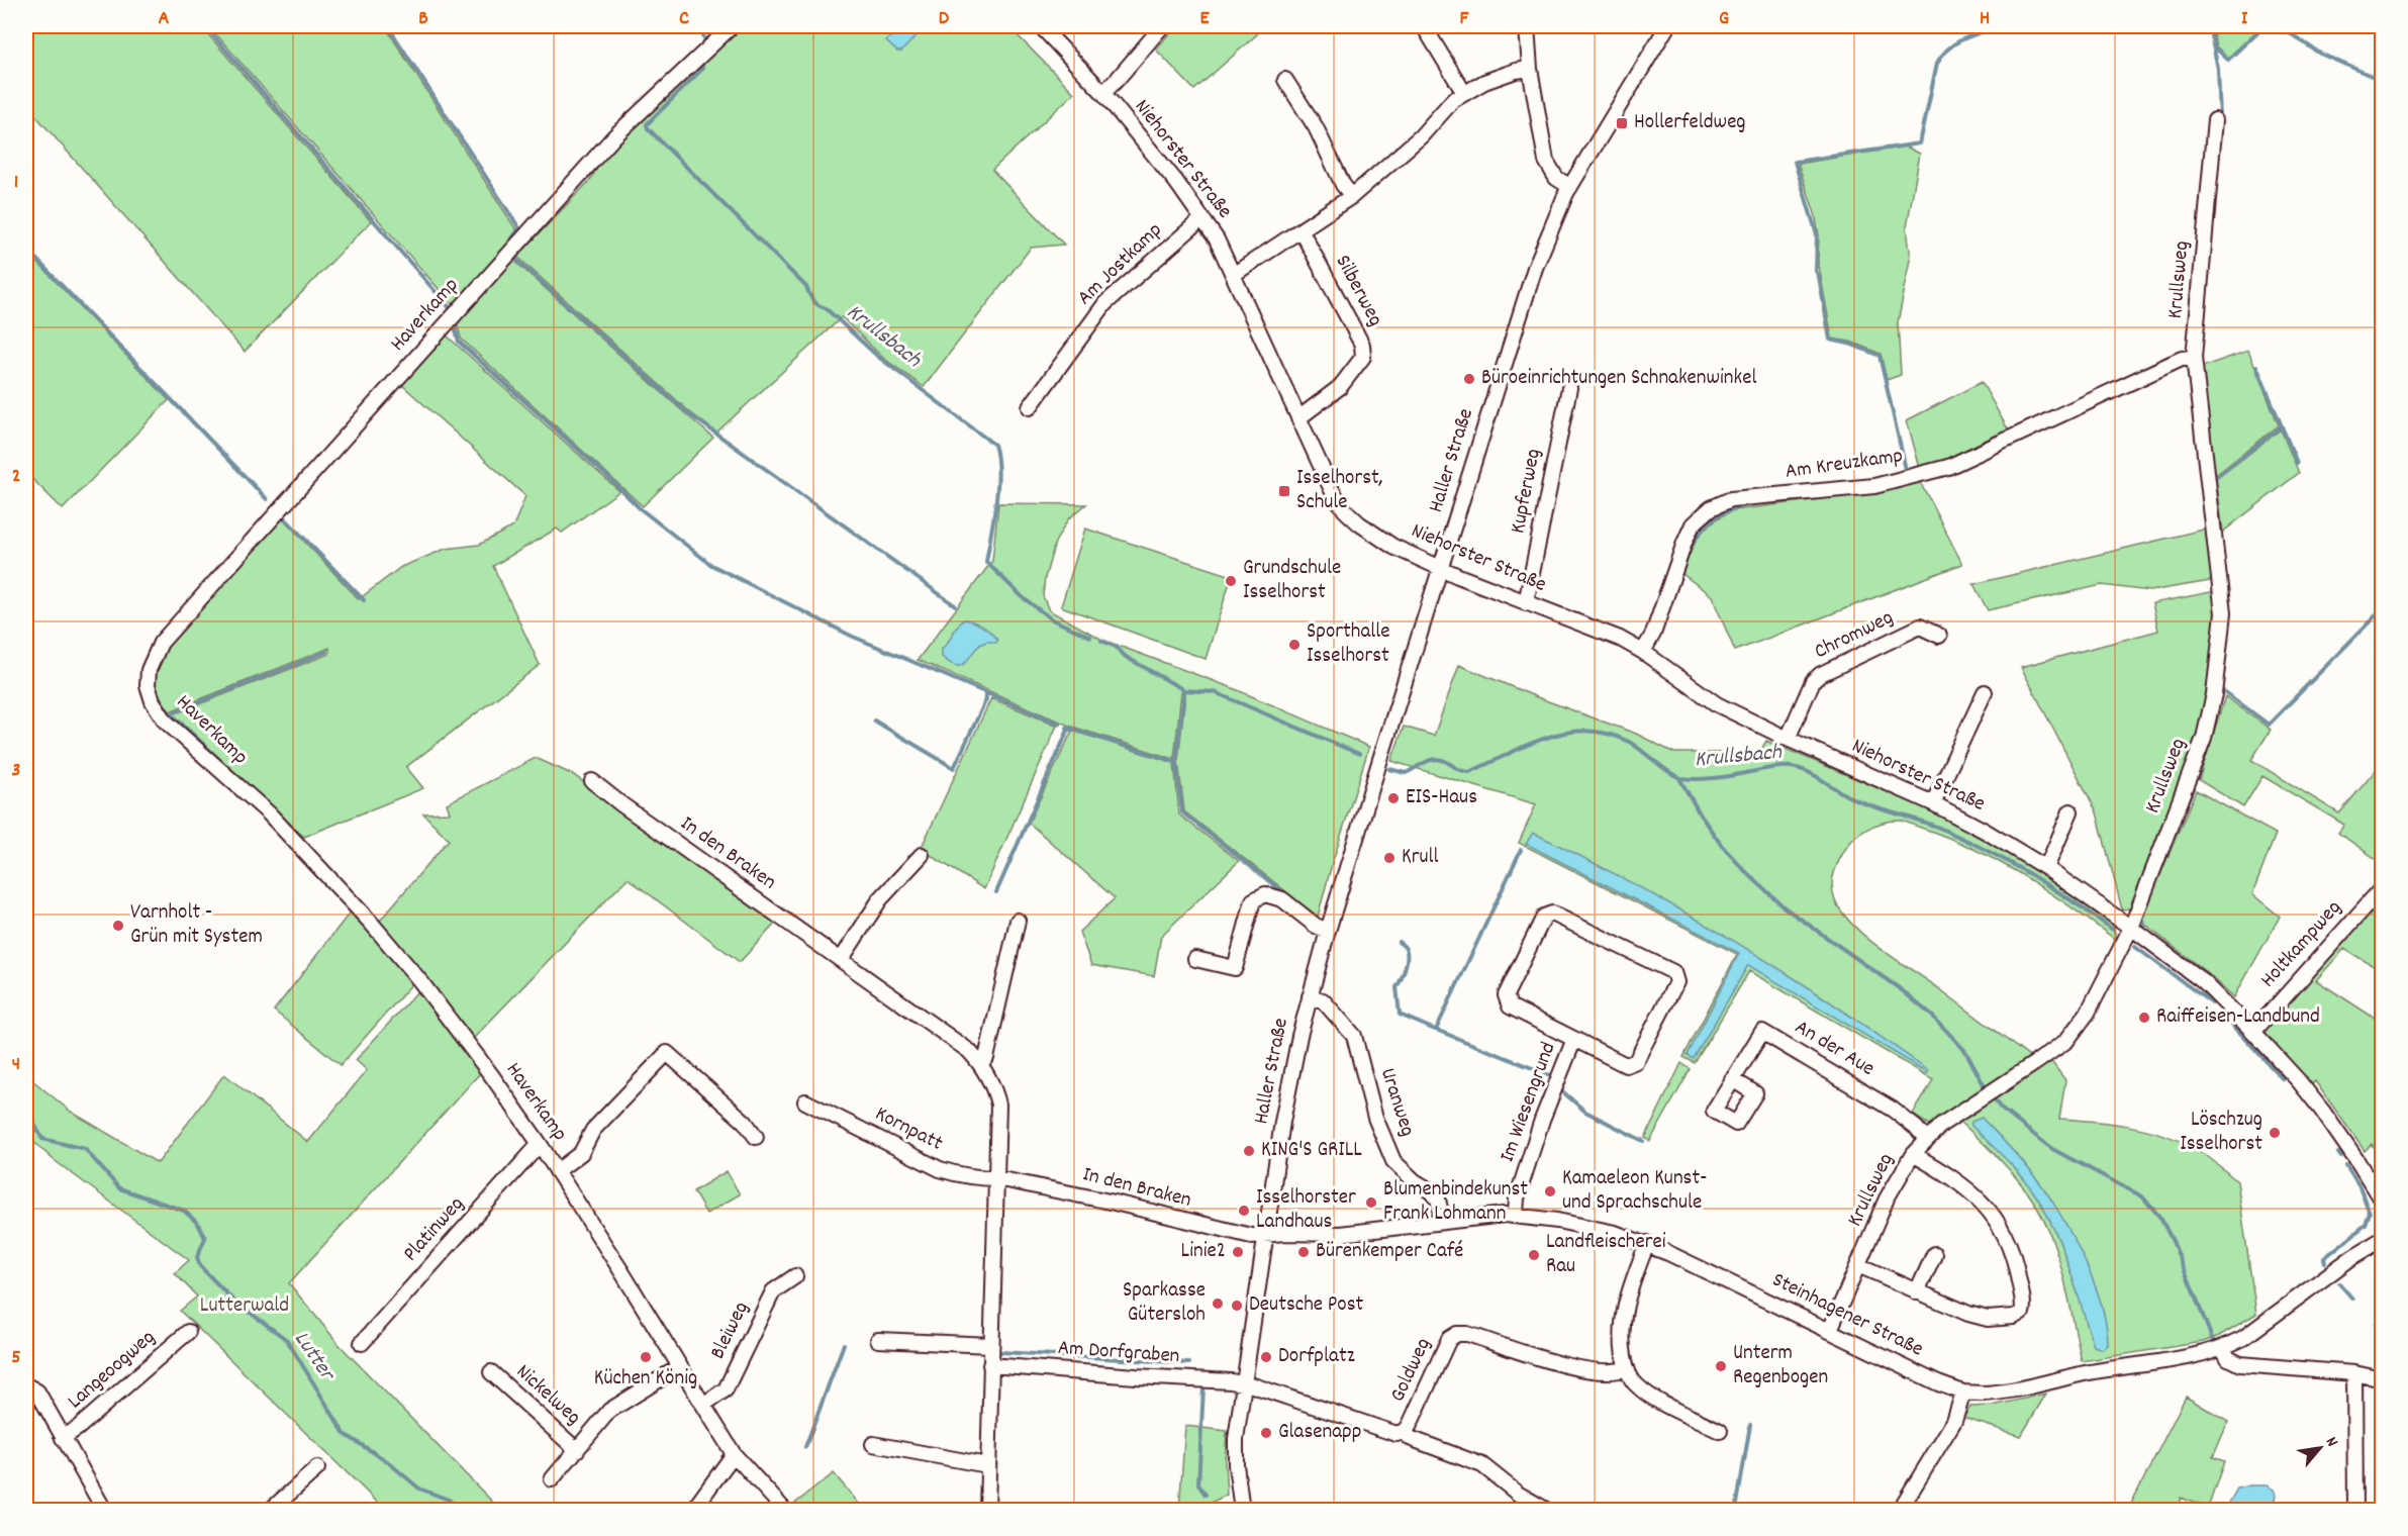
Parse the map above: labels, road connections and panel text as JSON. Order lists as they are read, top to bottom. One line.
{"streets":{"street":["Niehorster Straße","Am Jostkamp","Krullsweg","Silberweg","Haverkamp","Haller Straße","Am Kreuzkamp","Kupferweg","Chromweg","In den Braken","Holtkampweg","An der Aue","Uranweg","Im Wiesengrund","Kornpatt","Platinweg","Steinhagener Straße","Bleiweg","Am Dorfgraben","Langeoogweg","Goldweg","Nickelweg"]},"crossings":[["Niehorster Straße","Am Jostkamp"],["Niehorster Straße","Krullsweg"],["Niehorster Straße","Silberweg"],["Niehorster Straße","Haller Straße"],["Niehorster Straße","Am Kreuzkamp"],["Niehorster Straße","Kupferweg"],["Niehorster Straße","Chromweg"],["Niehorster Straße","Holtkampweg"],["Krullsweg","Am Kreuzkamp"],["Krullsweg","An der Aue"],["Krullsweg","Steinhagener Straße"],["Haverkamp","Platinweg"],["Haverkamp","Bleiweg"],["Haverkamp","Nickelweg"],["Haller Straße","In den Braken"],["Haller Straße","Uranweg"],["Haller Straße","Steinhagener Straße"],["Haller Straße","Am Dorfgraben"],["Haller Straße","Goldweg"],["In den Braken","Kornpatt"],["In den Braken","Steinhagener Straße"],["In den Braken","Am Dorfgraben"],["Uranweg","Steinhagener Straße"],["Im Wiesengrund","Steinhagener Straße"],["Am Dorfgraben","Goldweg"]],"water":["Krullsbach","Lutter"],"parks":["Lutterwald"],"places":{"transit":["Hollerfeldweg","Isselhorst, Schule"],"other":["Büroeinrichtungen Schnakenwinkel","Grundschule Isselhorst","Sporthalle Isselhorst","EIS-Haus","Krull","Varnholt - Grün mit System","Raiffeisen-Landbund","Löschzug Isselhorst","KING'S GRILL","Kamaeleon Kunst- und Sprachschule","Blumenbindekunst Frank Lohmann","Isselhorster Landhaus","Linie2","Bürenkemper Café","Landfleischerei Rau","Sparkasse Gütersloh","Deutsche Post","Küchen König","Dorfplatz","Unterm Regenbogen","Glasenapp"]},"north":"top right","grid":{"columns":["A","B","C","D","E","F","G","H","I"],"rows":["1","2","3","4","5"]}}
